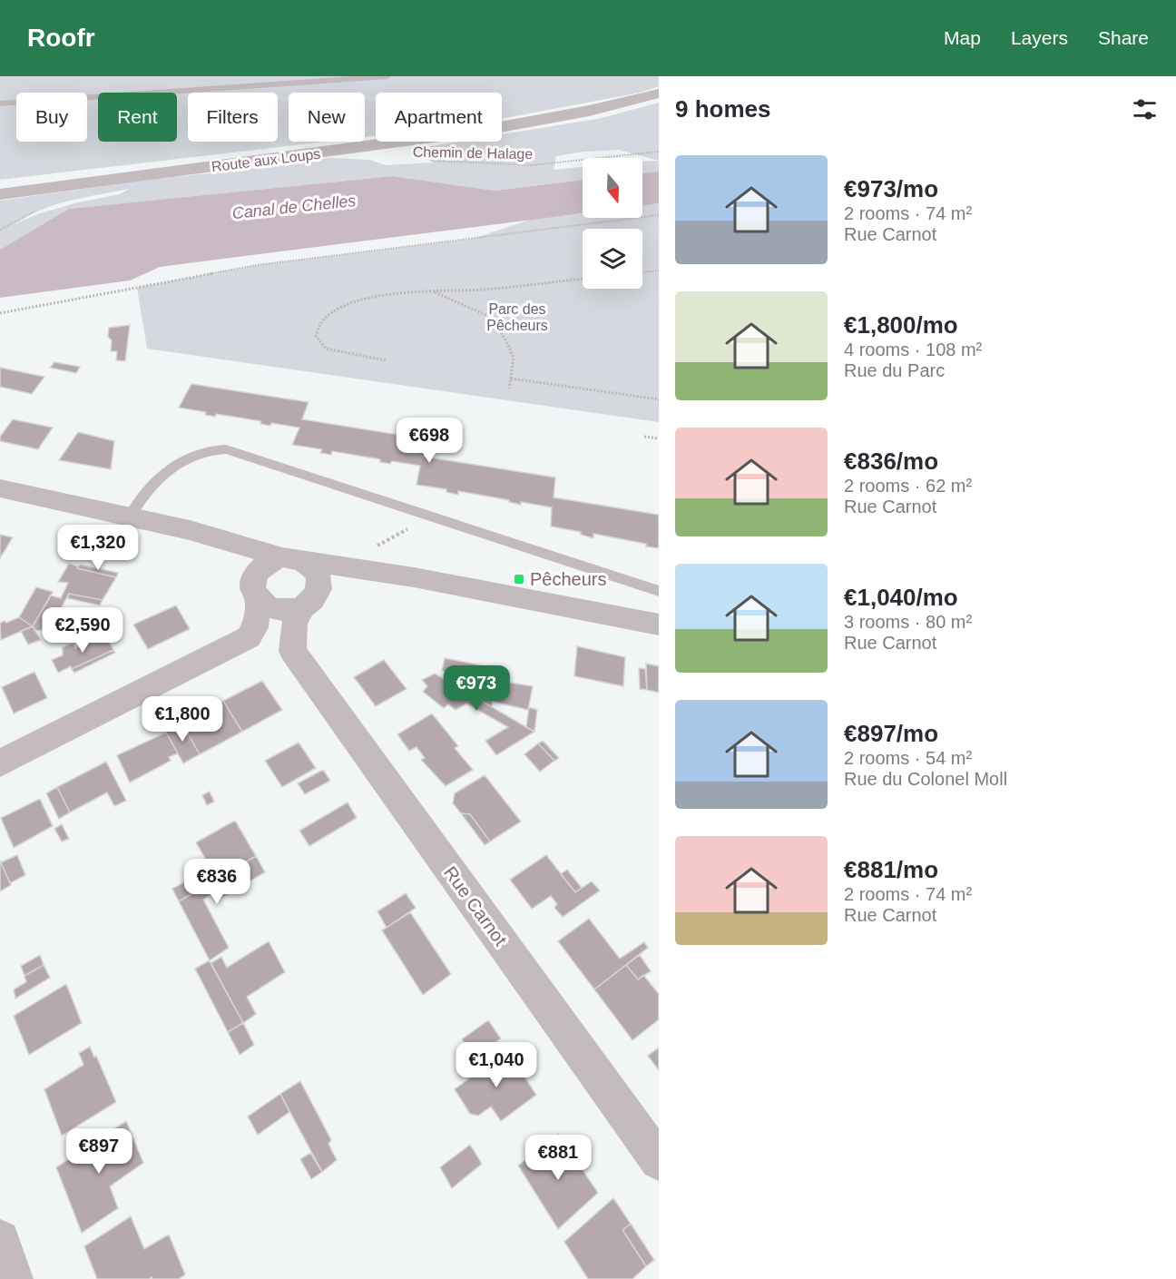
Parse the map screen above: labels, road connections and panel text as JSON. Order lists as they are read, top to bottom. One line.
{"streets":{"street":["Route aux Loups","Rue Carnot"],"path":["Chemin de Halage"]},"water":["Canal de Chelles"],"parks":["Parc des Pêcheurs"],"places":{"transit":["Pêcheurs"]},"north":"bottom","page":{"header":"Roofr","nav":["Map","Layers","Share"],"heading":"9 homes","chip":["Buy","Rent","Filters","New","Apartment"],"list":[{"name":"€973/mo","note":"2 rooms · 74 m² · Rue Carnot"},{"name":"€1,800/mo","note":"4 rooms · 108 m² · Rue du Parc"},{"name":"€836/mo","note":"2 rooms · 62 m² · Rue Carnot"},{"name":"€1,040/mo","note":"3 rooms · 80 m² · Rue Carnot"},{"name":"€897/mo","note":"2 rooms · 54 m² · Rue du Colonel Moll"},{"name":"€881/mo","note":"2 rooms · 74 m² · Rue Carnot"}],"price":["€698","€1,320","€2,590","€973","€1,800","€836","€1,040","€897","€881"]}}
